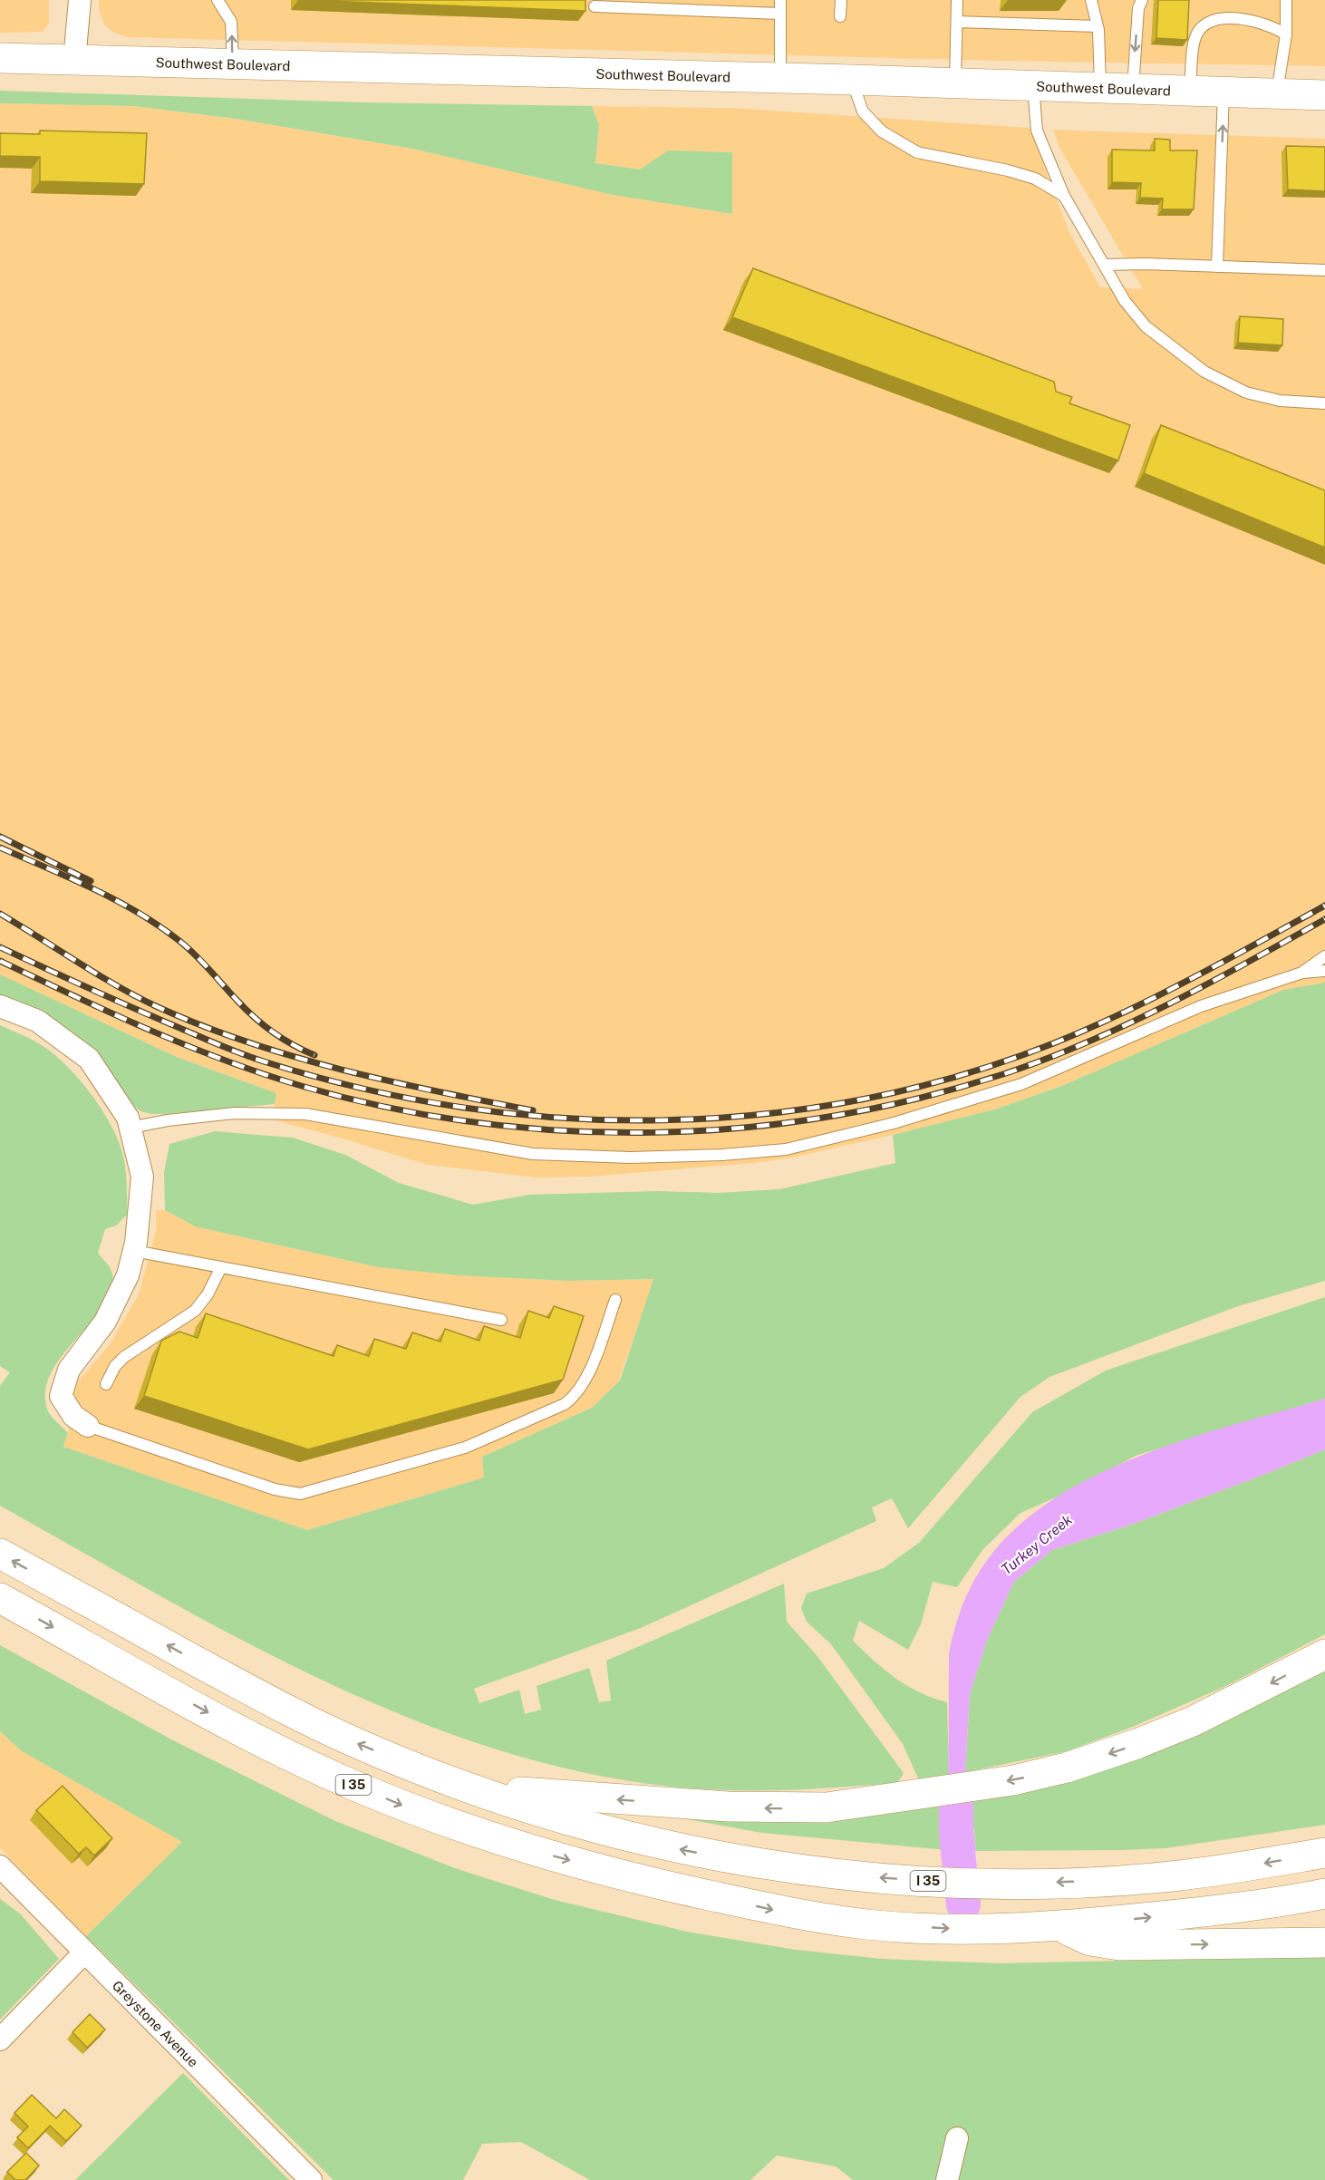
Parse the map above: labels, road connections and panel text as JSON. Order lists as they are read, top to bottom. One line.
{"streets":{"main road":["Southwest Boulevard","I 35"],"street":["Greystone Avenue"]},"water":["Turkey Creek"]}
